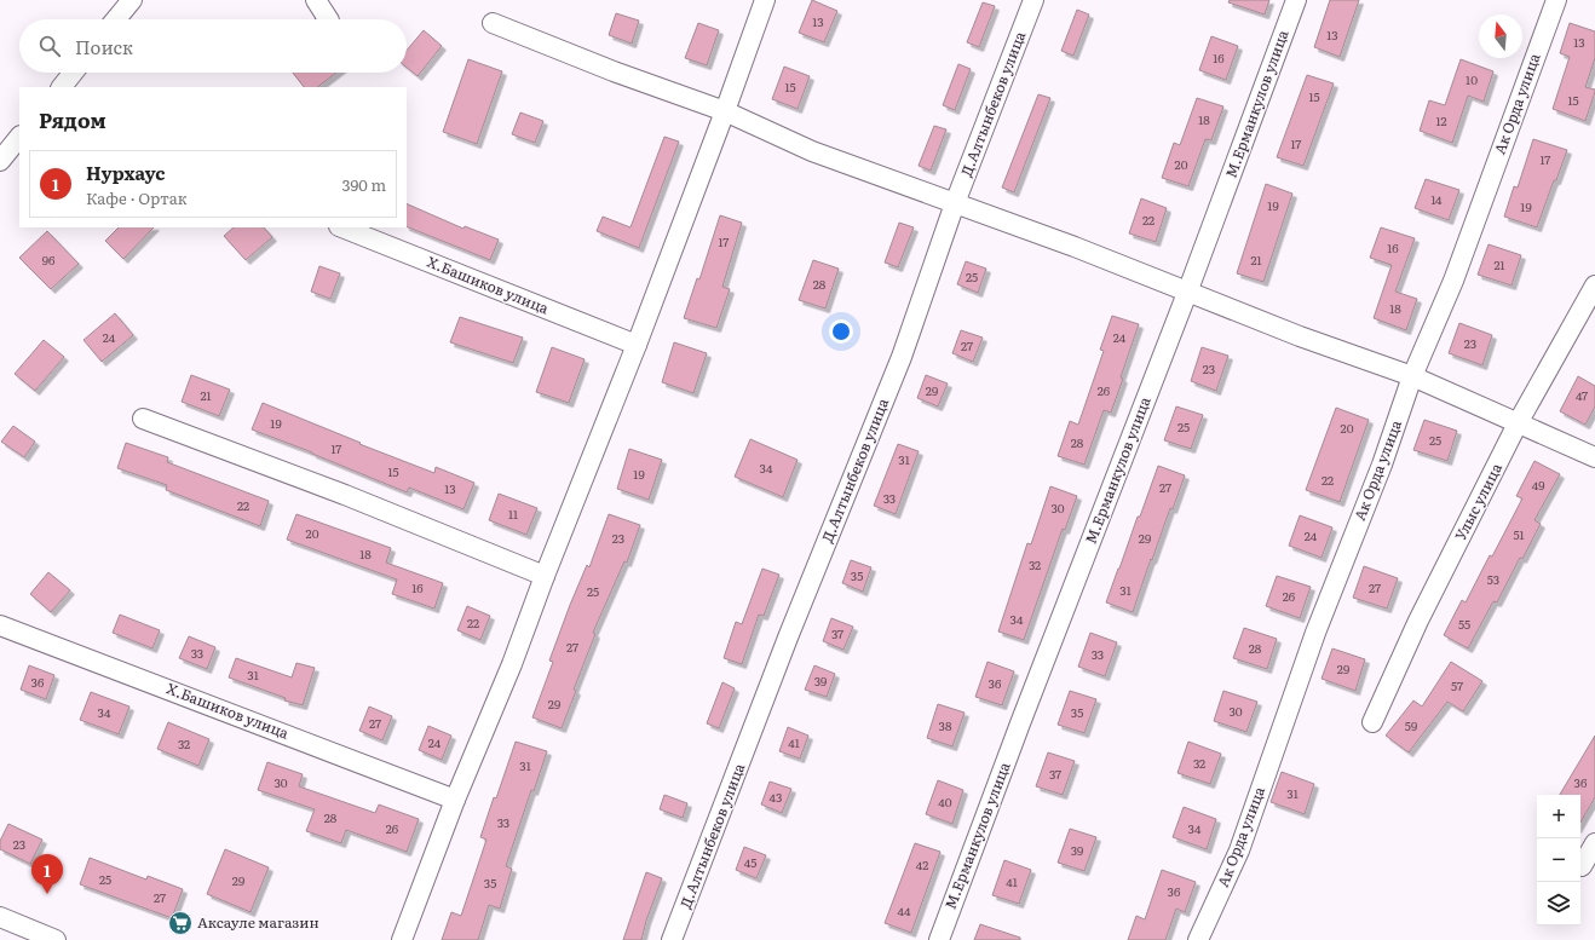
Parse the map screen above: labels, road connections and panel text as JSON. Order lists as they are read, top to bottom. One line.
{"streets":{"street":["Д.Алтынбеков улица","М.Ерманкулов улица","Ак Орда улица","Х.Башиков улица","Улыс улица"]},"places":{"supermarket":["Аксауле магазин"]},"house_numbers":["13","13","13","16","10","15","15","15","18","12","17","17","20","14","19","19","22","17","16","96","21","21","25","28","18","24","24","23","27","23","29","26","21","47","19","25","20","25","28","17","31","34","15","19","22","49","27","13","33","22","30","11","20","51","24","23","29","18","32","35","53","16","27","31","25","26","34","22","55","37","27","28","33","33","29","31","39","36","36","57","29","30","34","35","27","38","59","24","41","32","32","31","37","30","36","31","43","40","28","33","26","34","23","39","45","42","25","29","41","35","36","27","44"],"north":"top","page":{"search":"Поиск","heading":"Рядом","list":[{"mark":"1","name":"Нурхаус","note":"Кафе · Ортак","value":"390 m"}],"map_buttons":["+","−"],"pins":"1"}}
